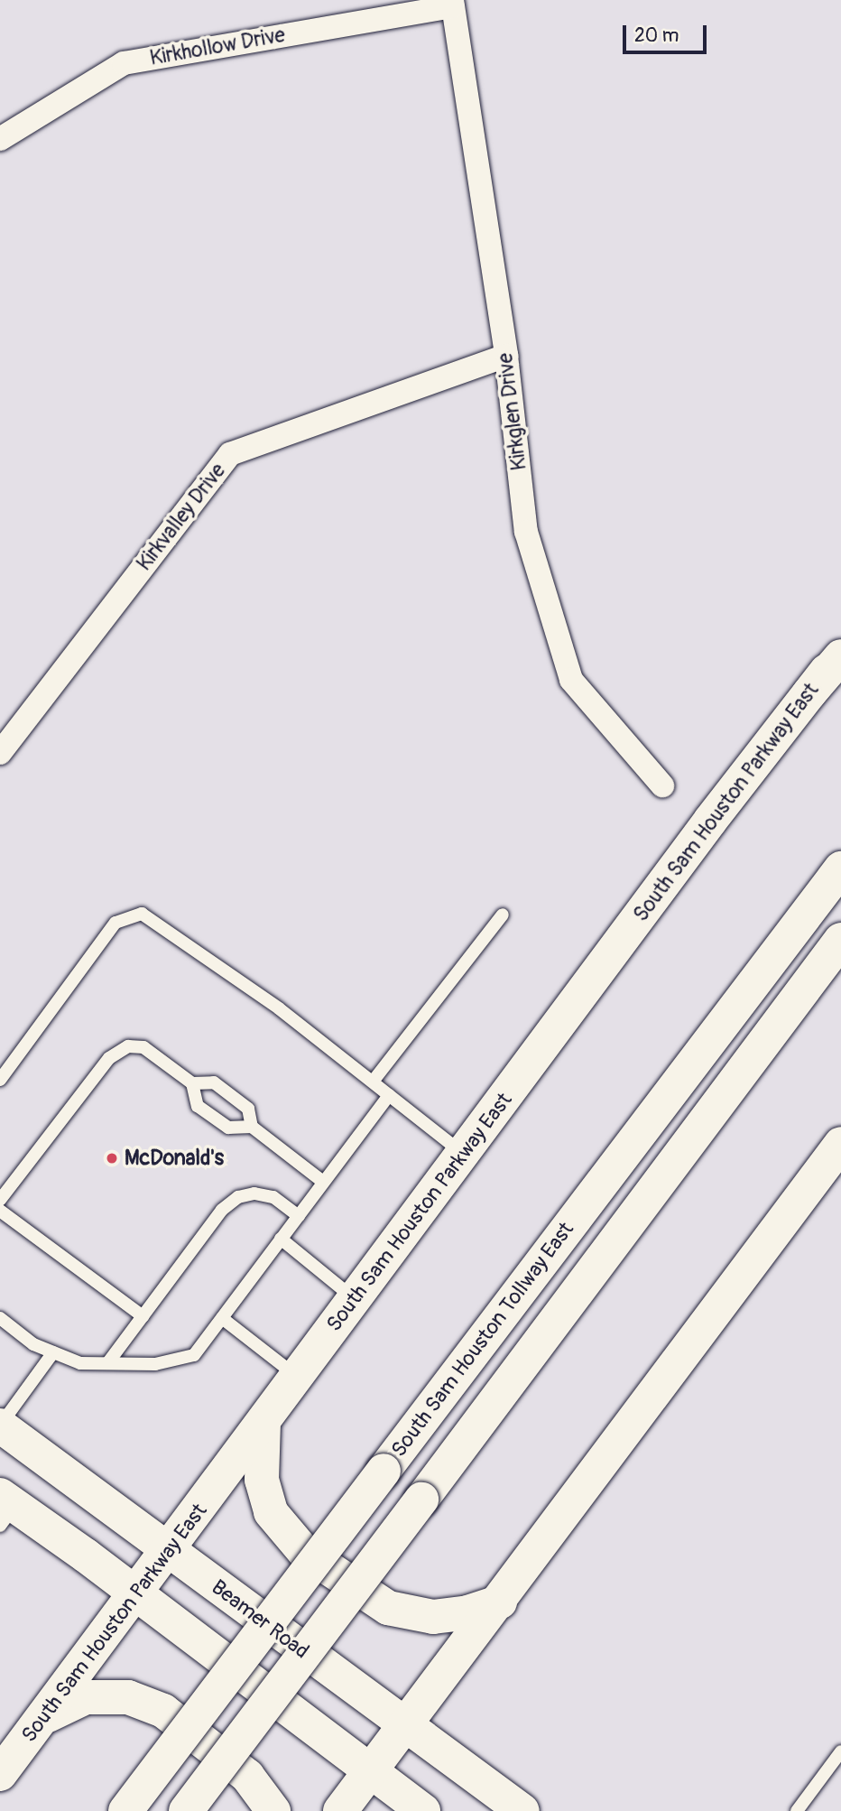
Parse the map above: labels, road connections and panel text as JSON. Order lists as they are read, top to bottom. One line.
{"streets":{"main road":["South Sam Houston Parkway East","South Sam Houston Tollway East","Beamer Road"],"street":["Kirkhollow Drive","Kirkglen Drive","Kirkvalley Drive"]},"crossings":[["Kirkhollow Drive","Kirkglen Drive"],["Kirkglen Drive","Kirkvalley Drive"],["South Sam Houston Parkway East","Beamer Road"]],"places":["McDonald's"],"scale_bar":"20 m"}
